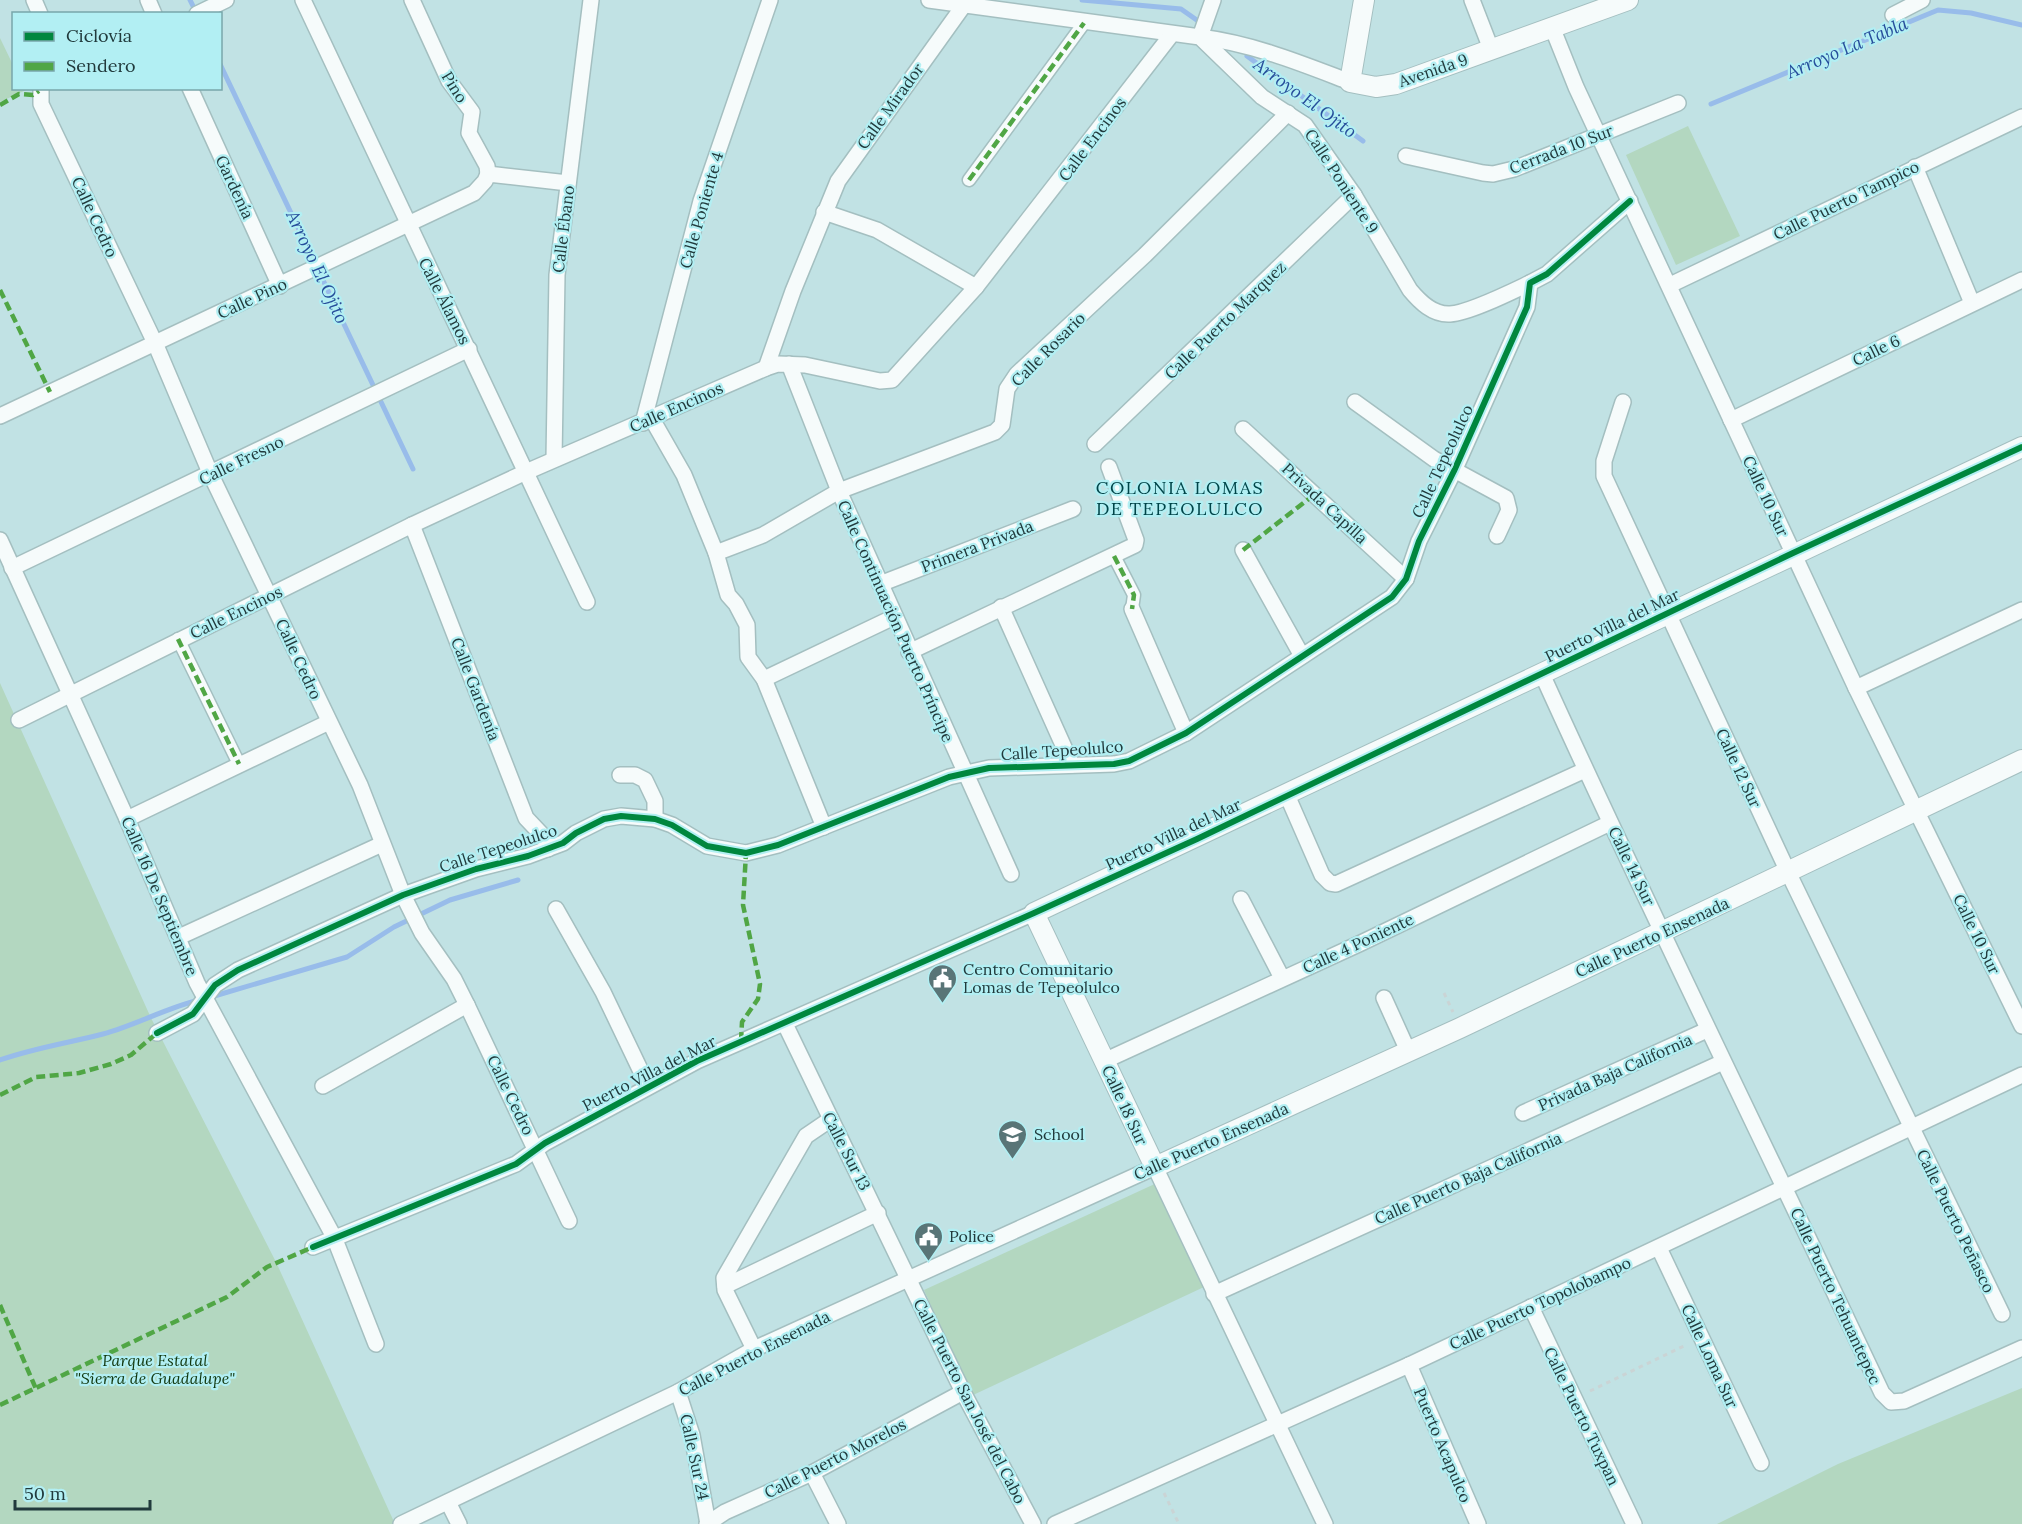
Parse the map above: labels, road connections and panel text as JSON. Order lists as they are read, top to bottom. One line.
{"streets":{"street":["Avenida 9","Pino","Calle Mirador","Calle Encinos","Cerrada 10 Sur","Calle Poniente 9","Gardenía","Calle Puerto Tampico","Calle Poniente 4","Calle Cedro","Calle Ébano","Calle Pino","Calle Álamos","Calle Puerto Marquez","Calle Rosario","Calle 6","Calle Fresno","Calle Tepeolulco","Calle 10 Sur","Privada Capilla","Primera Privada","Calle Continuación Puerto Príncipe","Puerto Villa del Mar","Calle Gardenía","Calle 12 Sur","Calle 14 Sur","Calle 16 De Septiembre","Calle Puerto Ensenada","Calle 4 Poniente","Privada Baja California","Calle 18 Sur","Calle Sur 13","Calle Puerto Baja California","Calle Puerto Peñasco","Calle Puerto Tehuantepec","Calle Puerto Topolobampo","Calle Loma Sur","Calle Puerto San José del Cabo","Calle Puerto Tuxpan","Puerto Acapulco","Calle Sur 24","Calle Puerto Morelos"]},"crossings":[["Avenida 9","Calle Poniente 9"],["Avenida 9","Calle 10 Sur"],["Pino","Calle Pino"],["Calle Mirador","Calle Encinos"],["Calle Encinos","Calle Poniente 4"],["Calle Encinos","Calle Cedro"],["Calle Encinos","Calle Ébano"],["Calle Encinos","Calle Álamos"],["Calle Encinos","Calle Continuación Puerto Príncipe"],["Calle Encinos","Calle Gardenía"],["Calle Encinos","Calle 16 De Septiembre"],["Cerrada 10 Sur","Calle 10 Sur"],["Calle Poniente 9","Calle Puerto Marquez"],["Calle Poniente 9","Calle Rosario"],["Calle Poniente 9","Calle Tepeolulco"],["Gardenía","Calle Pino"],["Calle Puerto Tampico","Calle 10 Sur"],["Calle Cedro","Calle Pino"],["Calle Cedro","Calle Fresno"],["Calle Cedro","Calle Tepeolulco"],["Calle Cedro","Puerto Villa del Mar"],["Calle Pino","Calle Álamos"],["Calle Álamos","Calle Fresno"],["Calle Rosario","Calle Continuación Puerto Príncipe"],["Calle 6","Calle 10 Sur"],["Calle Fresno","Calle 16 De Septiembre"],["Calle Tepeolulco","Privada Capilla"],["Calle Tepeolulco","Calle Continuación Puerto Príncipe"],["Calle Tepeolulco","Calle Gardenía"],["Calle Tepeolulco","Calle 16 De Septiembre"],["Calle 10 Sur","Puerto Villa del Mar"],["Calle 10 Sur","Calle Puerto Ensenada"],["Primera Privada","Calle Continuación Puerto Príncipe"],["Puerto Villa del Mar","Calle 12 Sur"],["Puerto Villa del Mar","Calle 14 Sur"],["Puerto Villa del Mar","Calle 16 De Septiembre"],["Puerto Villa del Mar","Calle 18 Sur"],["Puerto Villa del Mar","Calle Sur 13"],["Calle 12 Sur","Calle Puerto Ensenada"],["Calle 12 Sur","Calle Puerto Peñasco"],["Calle 12 Sur","Calle Puerto Topolobampo"],["Calle 14 Sur","Calle Puerto Ensenada"],["Calle 14 Sur","Calle 4 Poniente"],["Calle 14 Sur","Privada Baja California"],["Calle 14 Sur","Calle Puerto Baja California"],["Calle 14 Sur","Calle Puerto Tehuantepec"],["Calle 14 Sur","Calle Puerto Topolobampo"],["Calle Puerto Ensenada","Calle 18 Sur"],["Calle Puerto Ensenada","Calle Sur 13"],["Calle Puerto Ensenada","Calle Puerto San José del Cabo"],["Calle Puerto Ensenada","Calle Sur 24"],["Calle 4 Poniente","Calle 18 Sur"],["Calle 18 Sur","Calle Puerto Baja California"],["Calle 18 Sur","Calle Puerto Topolobampo"],["Calle Sur 13","Calle Puerto San José del Cabo"],["Calle Puerto Peñasco","Calle Puerto Topolobampo"],["Calle Puerto Tehuantepec","Calle Puerto Topolobampo"],["Calle Puerto Topolobampo","Calle Loma Sur"],["Calle Puerto Topolobampo","Calle Puerto Tuxpan"],["Calle Puerto Topolobampo","Puerto Acapulco"],["Calle Puerto San José del Cabo","Calle Puerto Morelos"],["Calle Sur 24","Calle Puerto Morelos"]],"districts":["COLONIA LOMAS DE TEPEOLULCO"],"water":["Arroyo La Tabla","Arroyo El Ojito"],"parks":["Parque Estatal \"Sierra de Guadalupe\""],"places":{"public building":["Centro Comunitario Lomas de Tepeolulco","Police"],"school or university":["School"]},"legend":["Ciclovía","Sendero"],"scale_bar":"50 m"}
